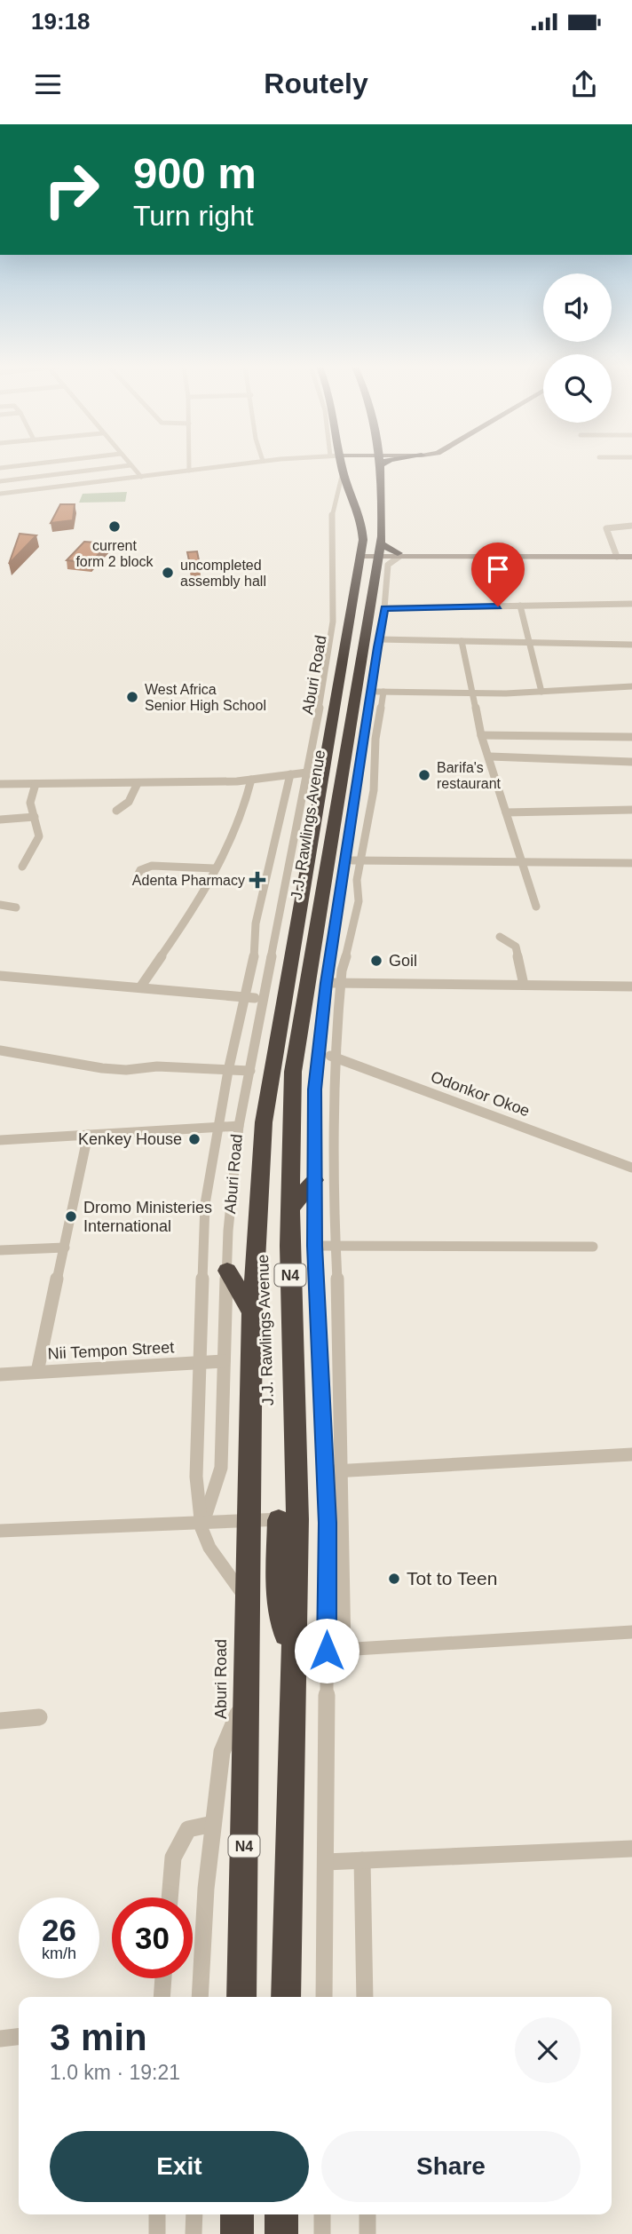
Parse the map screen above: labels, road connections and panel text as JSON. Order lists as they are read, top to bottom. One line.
{"streets":{"highway":["Aburi Road","J.J. Rawlings Avenue","N4"],"street":["Odonkor Okoe","Nii Tempon Street"]},"crossings":[["Aburi Road","J.J. Rawlings Avenue"],["Aburi Road","N4"],["J.J. Rawlings Avenue","N4"]],"places":{"other":["current form 2 block","uncompleted assembly hall","West Africa Senior High School","Barifa's restaurant","Goil","Kenkey House","Dromo Ministeries International","Tot to Teen"],"health":["Adenta Pharmacy"]},"page":{"status":"19:18","header":"Routely","turn":["900 m","Turn right"],"speed":"26 km/h","limit":"30","heading":["3 min","1.0 km · 19:21"],"buttons":["Exit","Share"]}}
